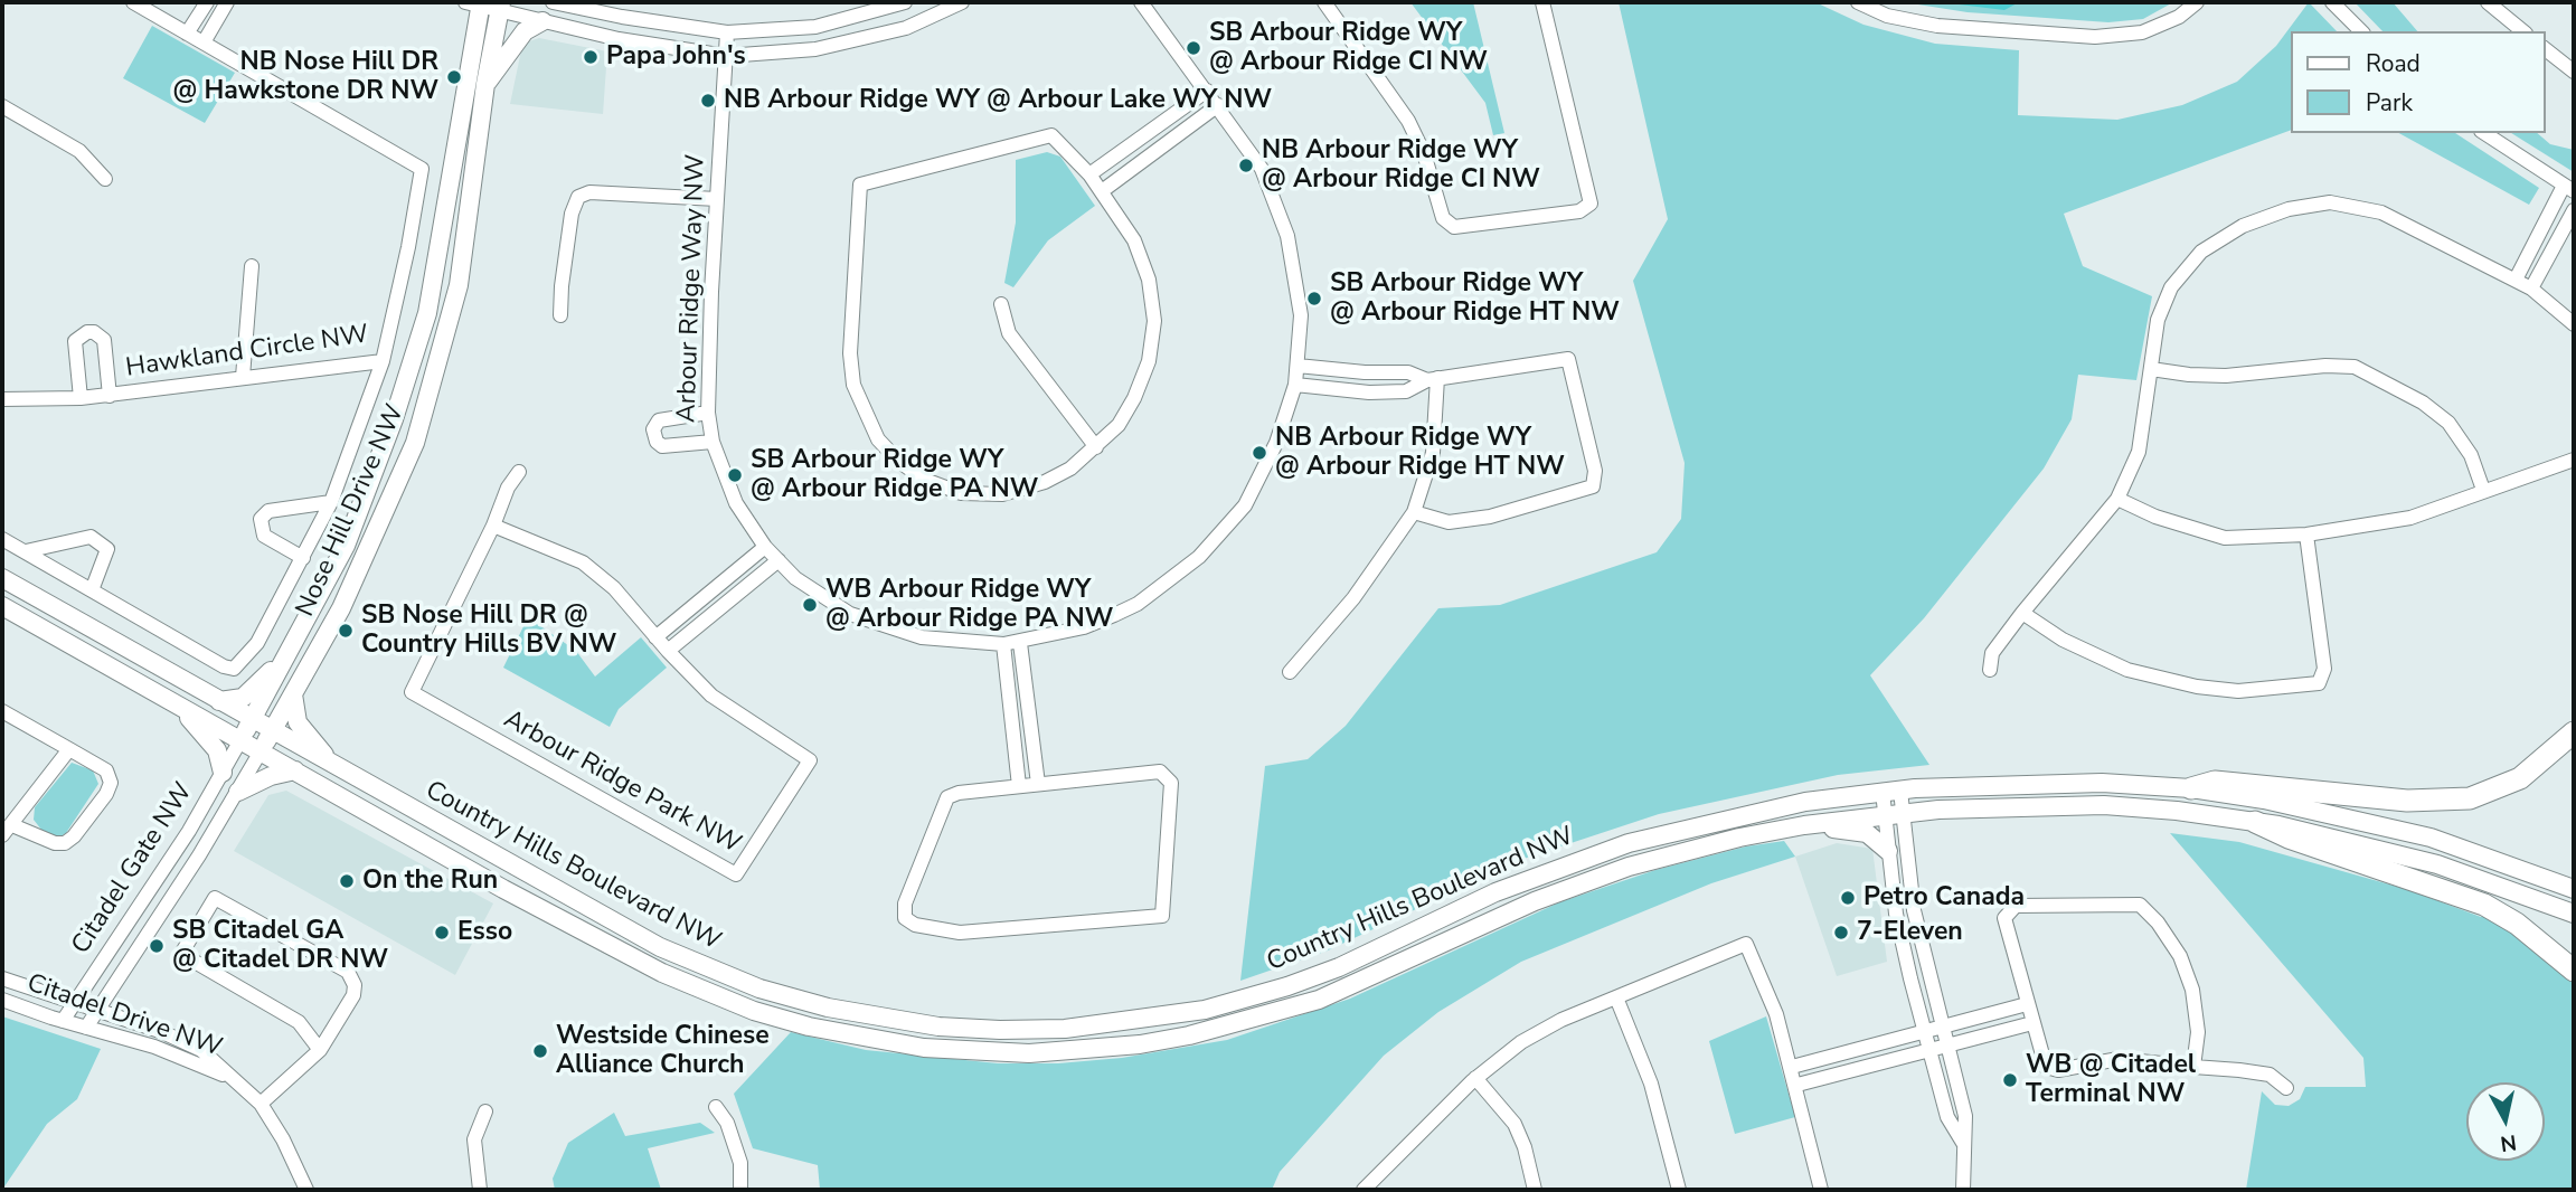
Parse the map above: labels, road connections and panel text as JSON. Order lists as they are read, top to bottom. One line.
{"streets":{"main road":["Nose Hill Drive NW","Country Hills Boulevard NW"],"street":["Arbour Ridge Way NW","Hawkland Circle NW","Arbour Ridge Park NW","Citadel Gate NW","Citadel Drive NW"]},"crossings":[["Nose Hill Drive NW","Country Hills Boulevard NW"],["Nose Hill Drive NW","Citadel Gate NW"],["Country Hills Boulevard NW","Citadel Gate NW"],["Citadel Gate NW","Citadel Drive NW"]],"places":["SB Arbour Ridge WY @ Arbour Ridge CI NW","Papa John's","NB Nose Hill DR @ Hawkstone DR NW","NB Arbour Ridge WY @ Arbour Lake WY NW","NB Arbour Ridge WY @ Arbour Ridge CI NW","SB Arbour Ridge WY @ Arbour Ridge HT NW","NB Arbour Ridge WY @ Arbour Ridge HT NW","SB Arbour Ridge WY @ Arbour Ridge PA NW","WB Arbour Ridge WY @ Arbour Ridge PA NW","SB Nose Hill DR @ Country Hills BV NW","On the Run","Petro Canada","Esso","7-Eleven","SB Citadel GA @ Citadel DR NW","Westside Chinese Alliance Church","WB @ Citadel Terminal NW"],"legend":["Road","Park"],"north":"bottom"}
